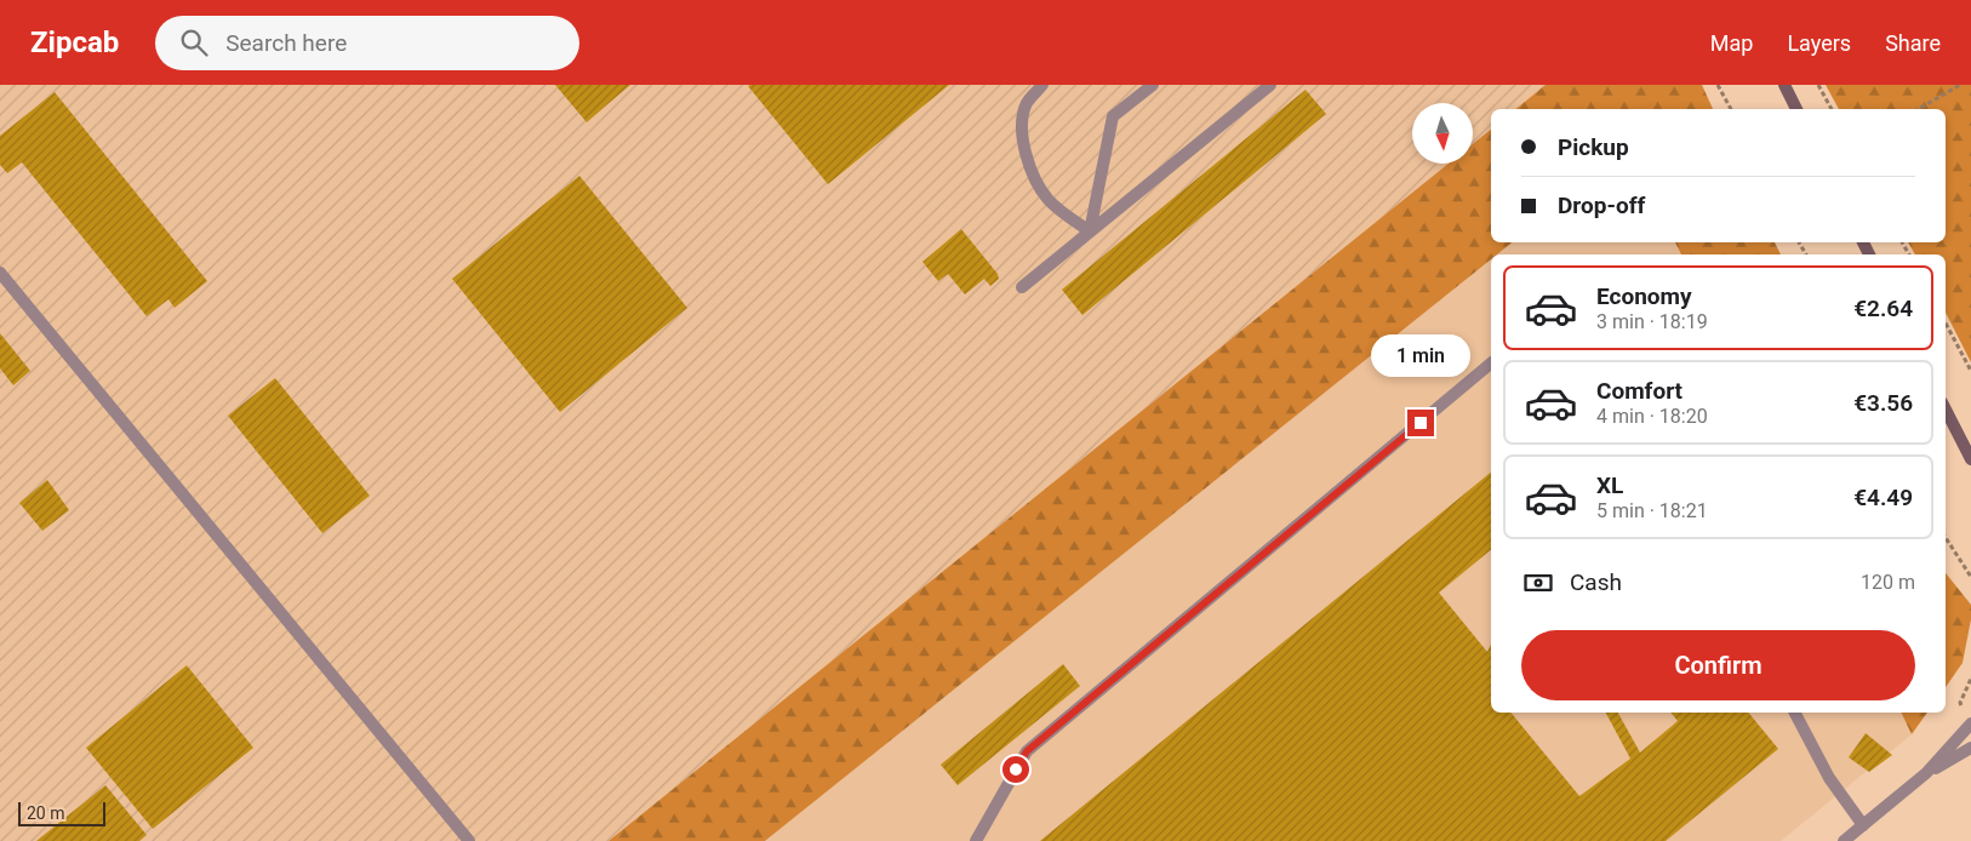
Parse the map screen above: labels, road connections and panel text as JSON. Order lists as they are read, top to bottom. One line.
{"scale_bar":"20 m","north":"bottom","page":{"header":"Zipcab","search":"Search here","nav":["Map","Layers","Share"],"banner":["Pickup","Drop-off"],"list":[{"name":"Economy","note":"3 min · 18:19","value":"€2.64"},{"name":"Comfort","note":"4 min · 18:20","value":"€3.56"},{"name":"XL","note":"5 min · 18:21","value":"€4.49"}],"bubble":"1 min","pay":["Cash","120 m"],"buttons":"Confirm","scale":"20 m"}}
